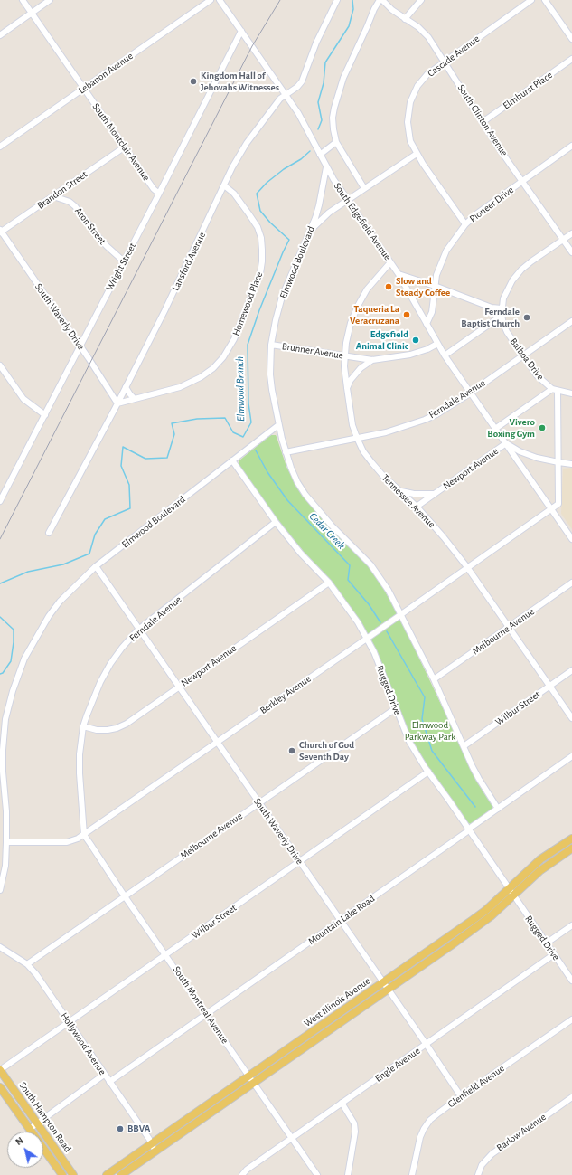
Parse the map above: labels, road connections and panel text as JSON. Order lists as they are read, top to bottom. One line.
{"streets":{"main road":["West Illinois Avenue","South Hampton Road"],"street":["Cascade Avenue","Lebanon Avenue","Elmhurst Place","South Clinton Avenue","South Montclair Avenue","Brandon Street","Pioneer Drive","South Edgefield Avenue","Aton Street","Lansford Avenue","Elmwood Boulevard","Wright Street","Homewood Place","South Waverly Drive","Brunner Avenue","Balboa Drive","Ferndale Avenue","Newport Avenue","Tennessee Avenue","Melbourne Avenue","Rugged Drive","Berkley Avenue","Wilbur Street","Mountain Lake Road","South Montreal Avenue","Hollywood Avenue","Engle Avenue","Glenfield Avenue","Barlow Avenue"]},"crossings":[["Cascade Avenue","South Clinton Avenue"],["Cascade Avenue","Pioneer Drive"],["Lebanon Avenue","South Montclair Avenue"],["Elmhurst Place","South Clinton Avenue"],["South Clinton Avenue","Pioneer Drive"],["South Montclair Avenue","Brandon Street"],["South Montclair Avenue","Wright Street"],["Brandon Street","Aton Street"],["Brandon Street","South Waverly Drive"],["Pioneer Drive","South Edgefield Avenue"],["South Edgefield Avenue","Lansford Avenue"],["South Edgefield Avenue","Elmwood Boulevard"],["South Edgefield Avenue","Wright Street"],["South Edgefield Avenue","Brunner Avenue"],["South Edgefield Avenue","Ferndale Avenue"],["South Edgefield Avenue","Newport Avenue"],["South Edgefield Avenue","Tennessee Avenue"],["South Edgefield Avenue","Berkley Avenue"],["Aton Street","Wright Street"],["Lansford Avenue","Homewood Place"],["Lansford Avenue","South Waverly Drive"],["Elmwood Boulevard","South Waverly Drive"],["Elmwood Boulevard","Brunner Avenue"],["Elmwood Boulevard","Rugged Drive"],["Elmwood Boulevard","Berkley Avenue"],["Wright Street","South Waverly Drive"],["Homewood Place","South Waverly Drive"],["South Waverly Drive","Ferndale Avenue"],["South Waverly Drive","Newport Avenue"],["South Waverly Drive","Melbourne Avenue"],["South Waverly Drive","Berkley Avenue"],["South Waverly Drive","Wilbur Street"],["South Waverly Drive","Mountain Lake Road"],["South Waverly Drive","West Illinois Avenue"],["South Waverly Drive","Engle Avenue"],["South Waverly Drive","Glenfield Avenue"],["Brunner Avenue","Tennessee Avenue"],["Balboa Drive","Ferndale Avenue"],["Ferndale Avenue","Newport Avenue"],["Ferndale Avenue","Tennessee Avenue"],["Ferndale Avenue","Rugged Drive"],["Ferndale Avenue","Berkley Avenue"],["Ferndale Avenue","South Montreal Avenue"],["Newport Avenue","Tennessee Avenue"],["Newport Avenue","Rugged Drive"],["Tennessee Avenue","Melbourne Avenue"],["Tennessee Avenue","Berkley Avenue"],["Tennessee Avenue","Wilbur Street"],["Melbourne Avenue","Rugged Drive"],["Melbourne Avenue","South Montreal Avenue"],["Melbourne Avenue","Hollywood Avenue"],["Rugged Drive","Berkley Avenue"],["Rugged Drive","Wilbur Street"],["Rugged Drive","Mountain Lake Road"],["Rugged Drive","West Illinois Avenue"],["Rugged Drive","Engle Avenue"],["Berkley Avenue","South Montreal Avenue"],["Wilbur Street","South Montreal Avenue"],["Wilbur Street","Hollywood Avenue"],["Wilbur Street","South Hampton Road"],["Mountain Lake Road","South Montreal Avenue"],["Mountain Lake Road","Hollywood Avenue"],["West Illinois Avenue","South Montreal Avenue"],["West Illinois Avenue","Hollywood Avenue"],["South Montreal Avenue","Engle Avenue"]],"water":["Elmwood Branch","Cedar Creek"],"parks":["Elmwood Parkway Park"],"places":["Kingdom Hall of Jehovahs Witnesses","Slow and Steady Coffee","Taqueria La Veracruzana","Ferndale Baptist Church","Edgefield Animal Clinic","Vivero Boxing Gym","Church of God Seventh Day","BBVA"],"north":"top left"}
